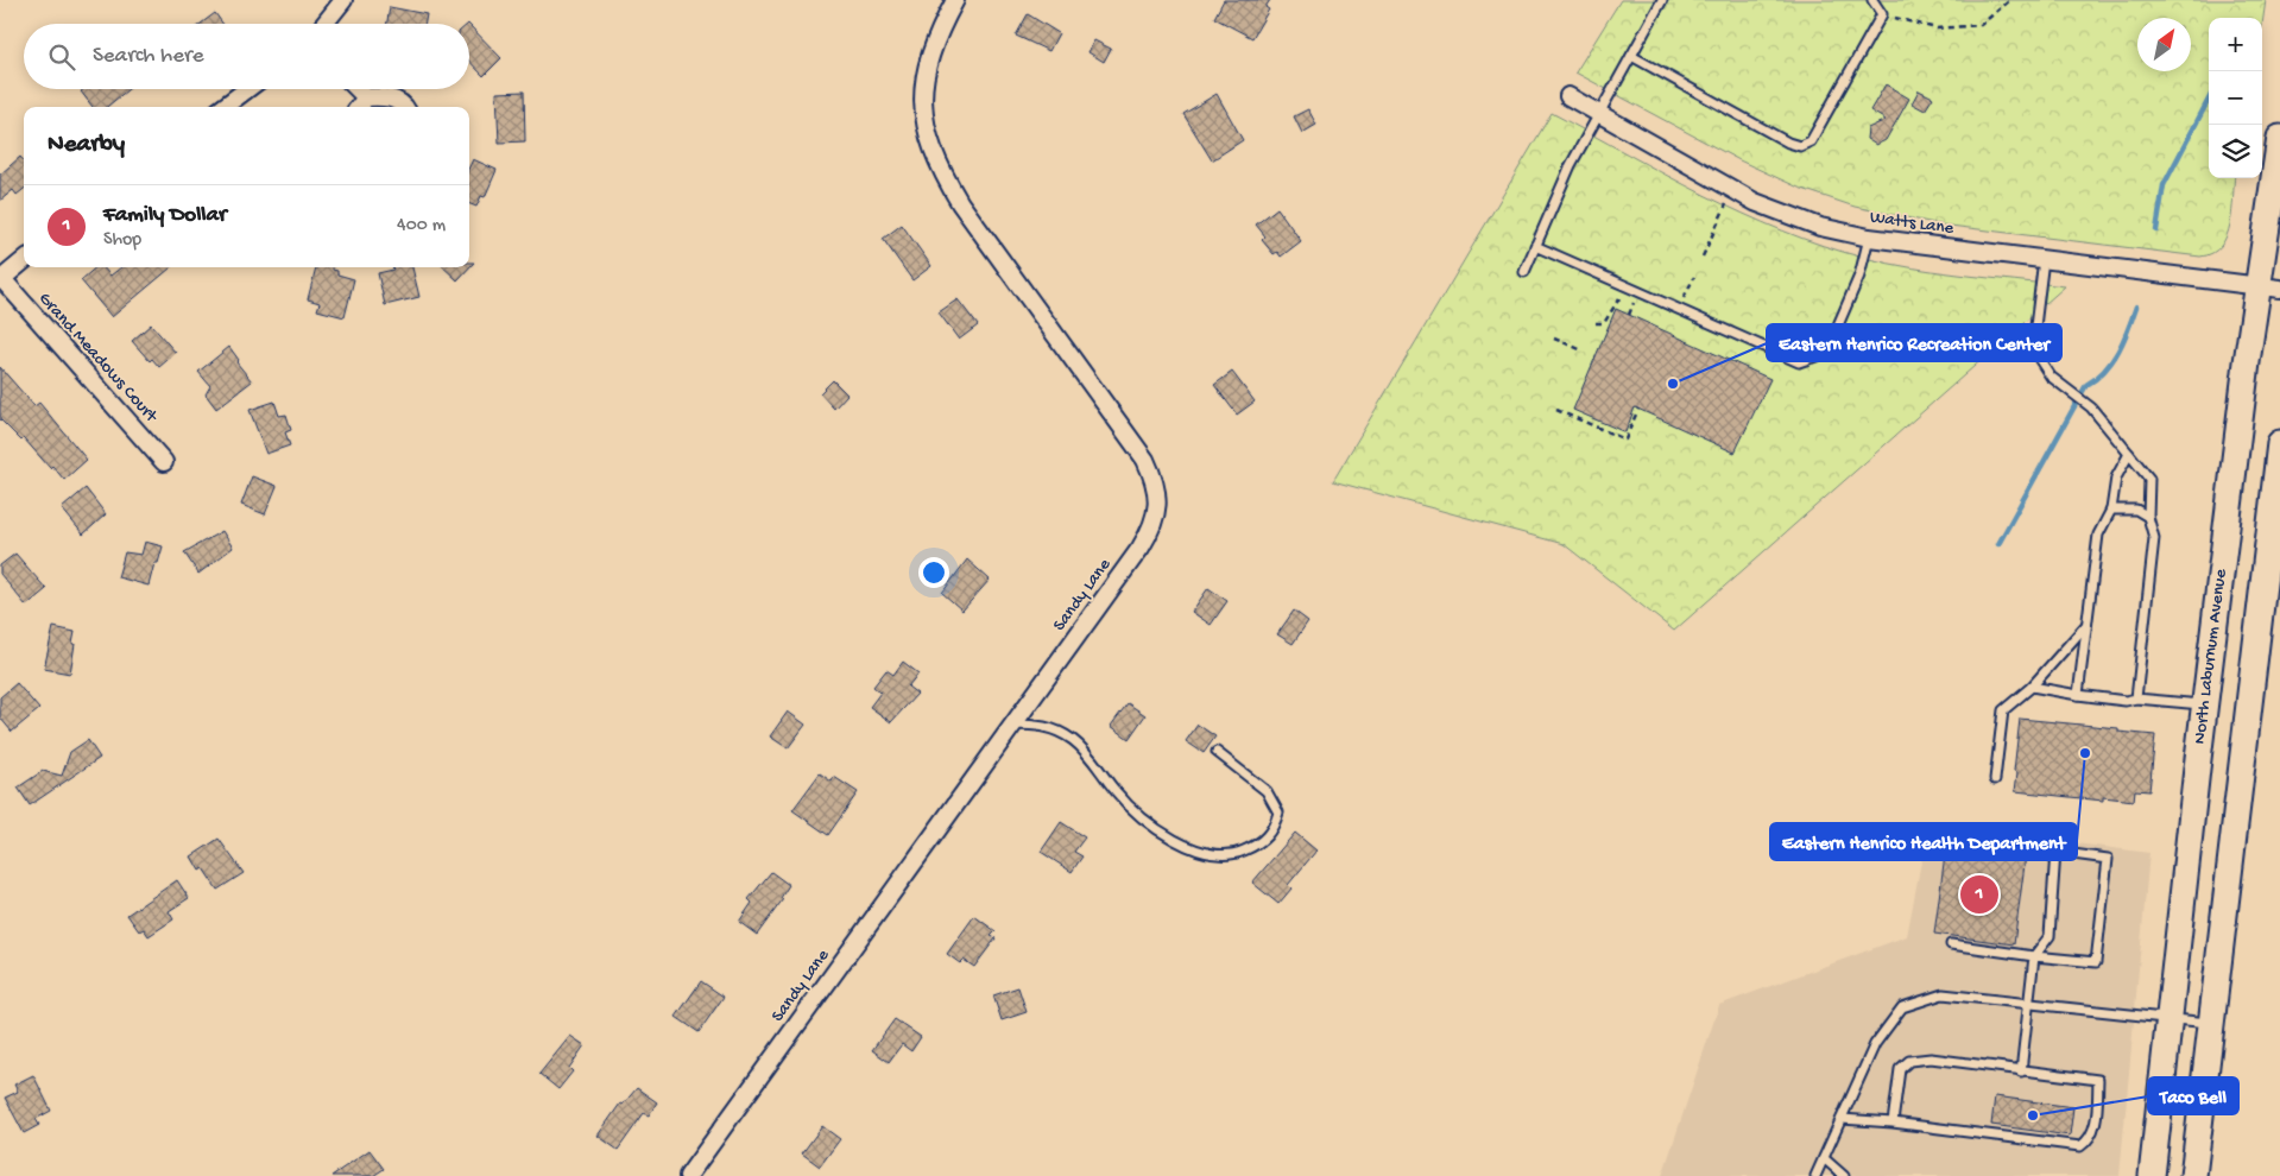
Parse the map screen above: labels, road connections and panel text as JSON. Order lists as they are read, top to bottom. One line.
{"streets":{"main road":["North Laburnum Avenue"],"street":["Watts Lane","Grand Meadows Court","Sandy Lane"]},"crossings":[["Watts Lane","North Laburnum Avenue"]],"places":["Eastern Henrico Recreation Center","Eastern Henrico Health Department","Taco Bell"],"north":"top right","page":{"map_buttons":["+","−"],"search":"Search here","heading":"Nearby","list":[{"mark":"1","name":"Family Dollar","note":"Shop","value":"400 m"}],"pins":"1"}}
